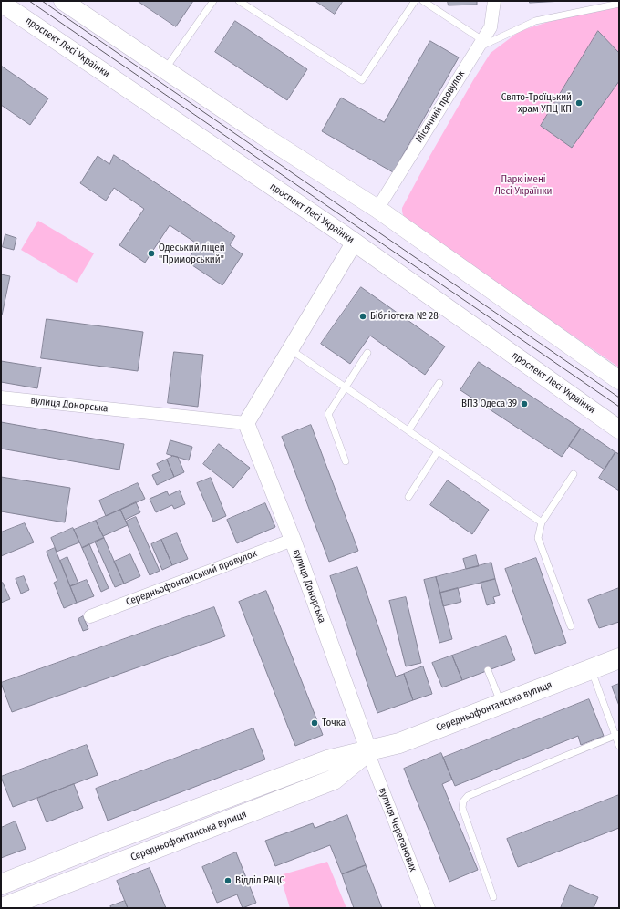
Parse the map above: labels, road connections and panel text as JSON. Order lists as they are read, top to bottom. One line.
{"streets":{"main road":["проспект Лесі Українки","Середньофонтанська вулиця"],"street":["Місячний провулок","вулиця Донорська","Середньофонтанський провулок","вулиця Черепанових"]},"crossings":[["вулиця Донорська","Середньофонтанський провулок"],["вулиця Донорська","Середньофонтанська вулиця"],["вулиця Донорська","вулиця Черепанових"],["Середньофонтанська вулиця","вулиця Черепанових"]],"parks":["Парк імені Лесі Українки"],"places":["Свято-Троїцький храм УПЦ КП","Одеський ліцей \"Приморський\"","Бібліотека № 28","ВПЗ Одеса 39","Точка","Відділ РАЦС"]}
